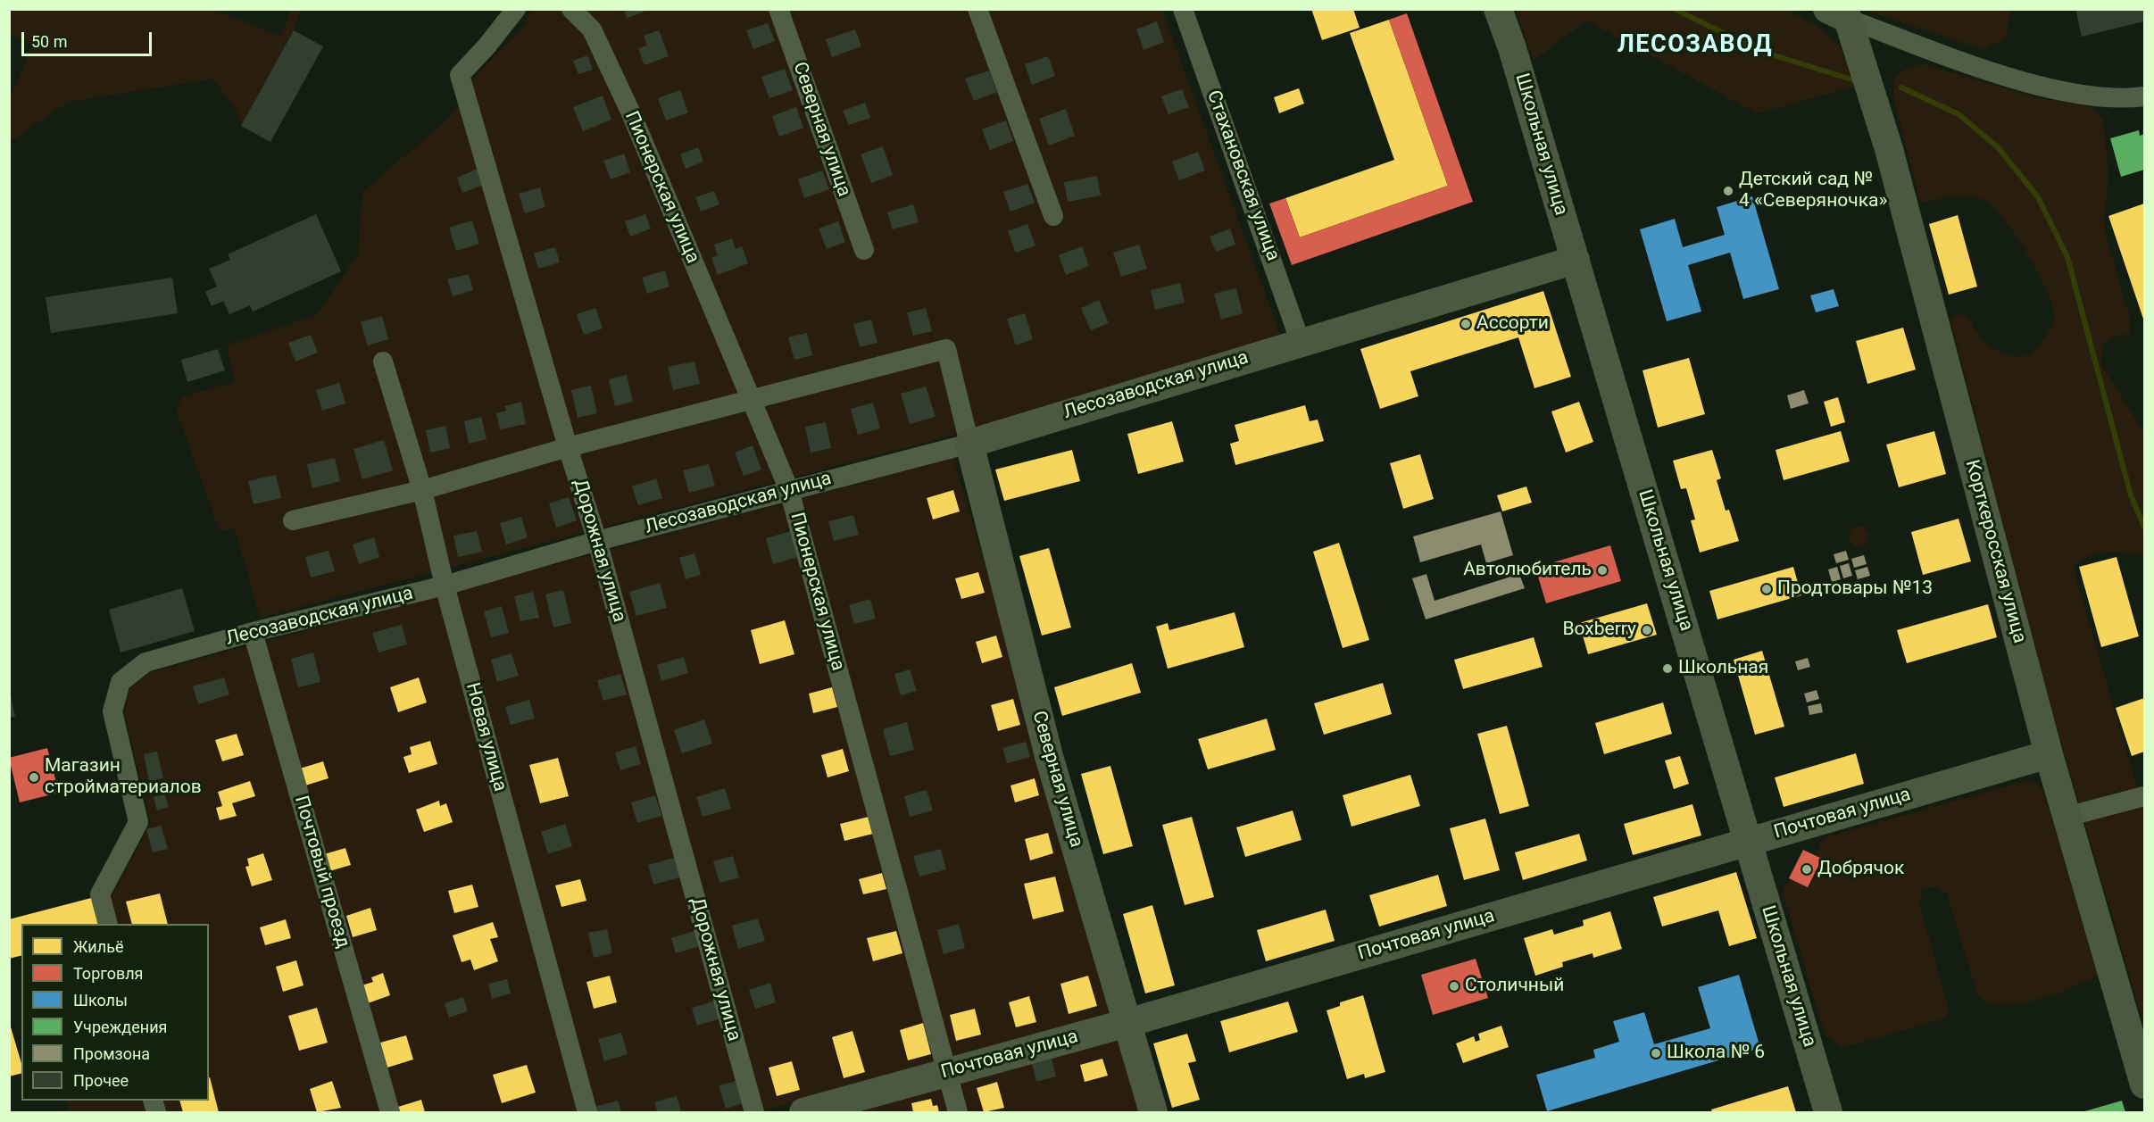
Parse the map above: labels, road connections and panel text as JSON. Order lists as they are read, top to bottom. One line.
{"streets":{"street":["Северная улица","Школьная улица","Стахановская улица","Пионерская улица","Лесозаводская улица","Дорожная улица","Корткеросская улица","Новая улица","Почтовая улица","Почтовый проезд"]},"crossings":[["Северная улица","Лесозаводская улица"],["Северная улица","Почтовая улица"],["Школьная улица","Лесозаводская улица"],["Школьная улица","Почтовая улица"],["Стахановская улица","Лесозаводская улица"],["Пионерская улица","Лесозаводская улица"],["Пионерская улица","Почтовая улица"],["Лесозаводская улица","Дорожная улица"],["Лесозаводская улица","Новая улица"],["Лесозаводская улица","Почтовый проезд"],["Корткеросская улица","Почтовая улица"]],"districts":["ЛЕСОЗАВОД"],"places":["Детский сад № 4 «Северяночка»","Ассорти","Автолюбитель","Продтовары №13","Boxberry","Школьная","Магазин стройматериалов","Добрячок","Столичный","Школа № 6"],"legend":["Жильё","Торговля","Школы","Учреждения","Промзона","Прочее"],"scale_bar":"50 m"}
